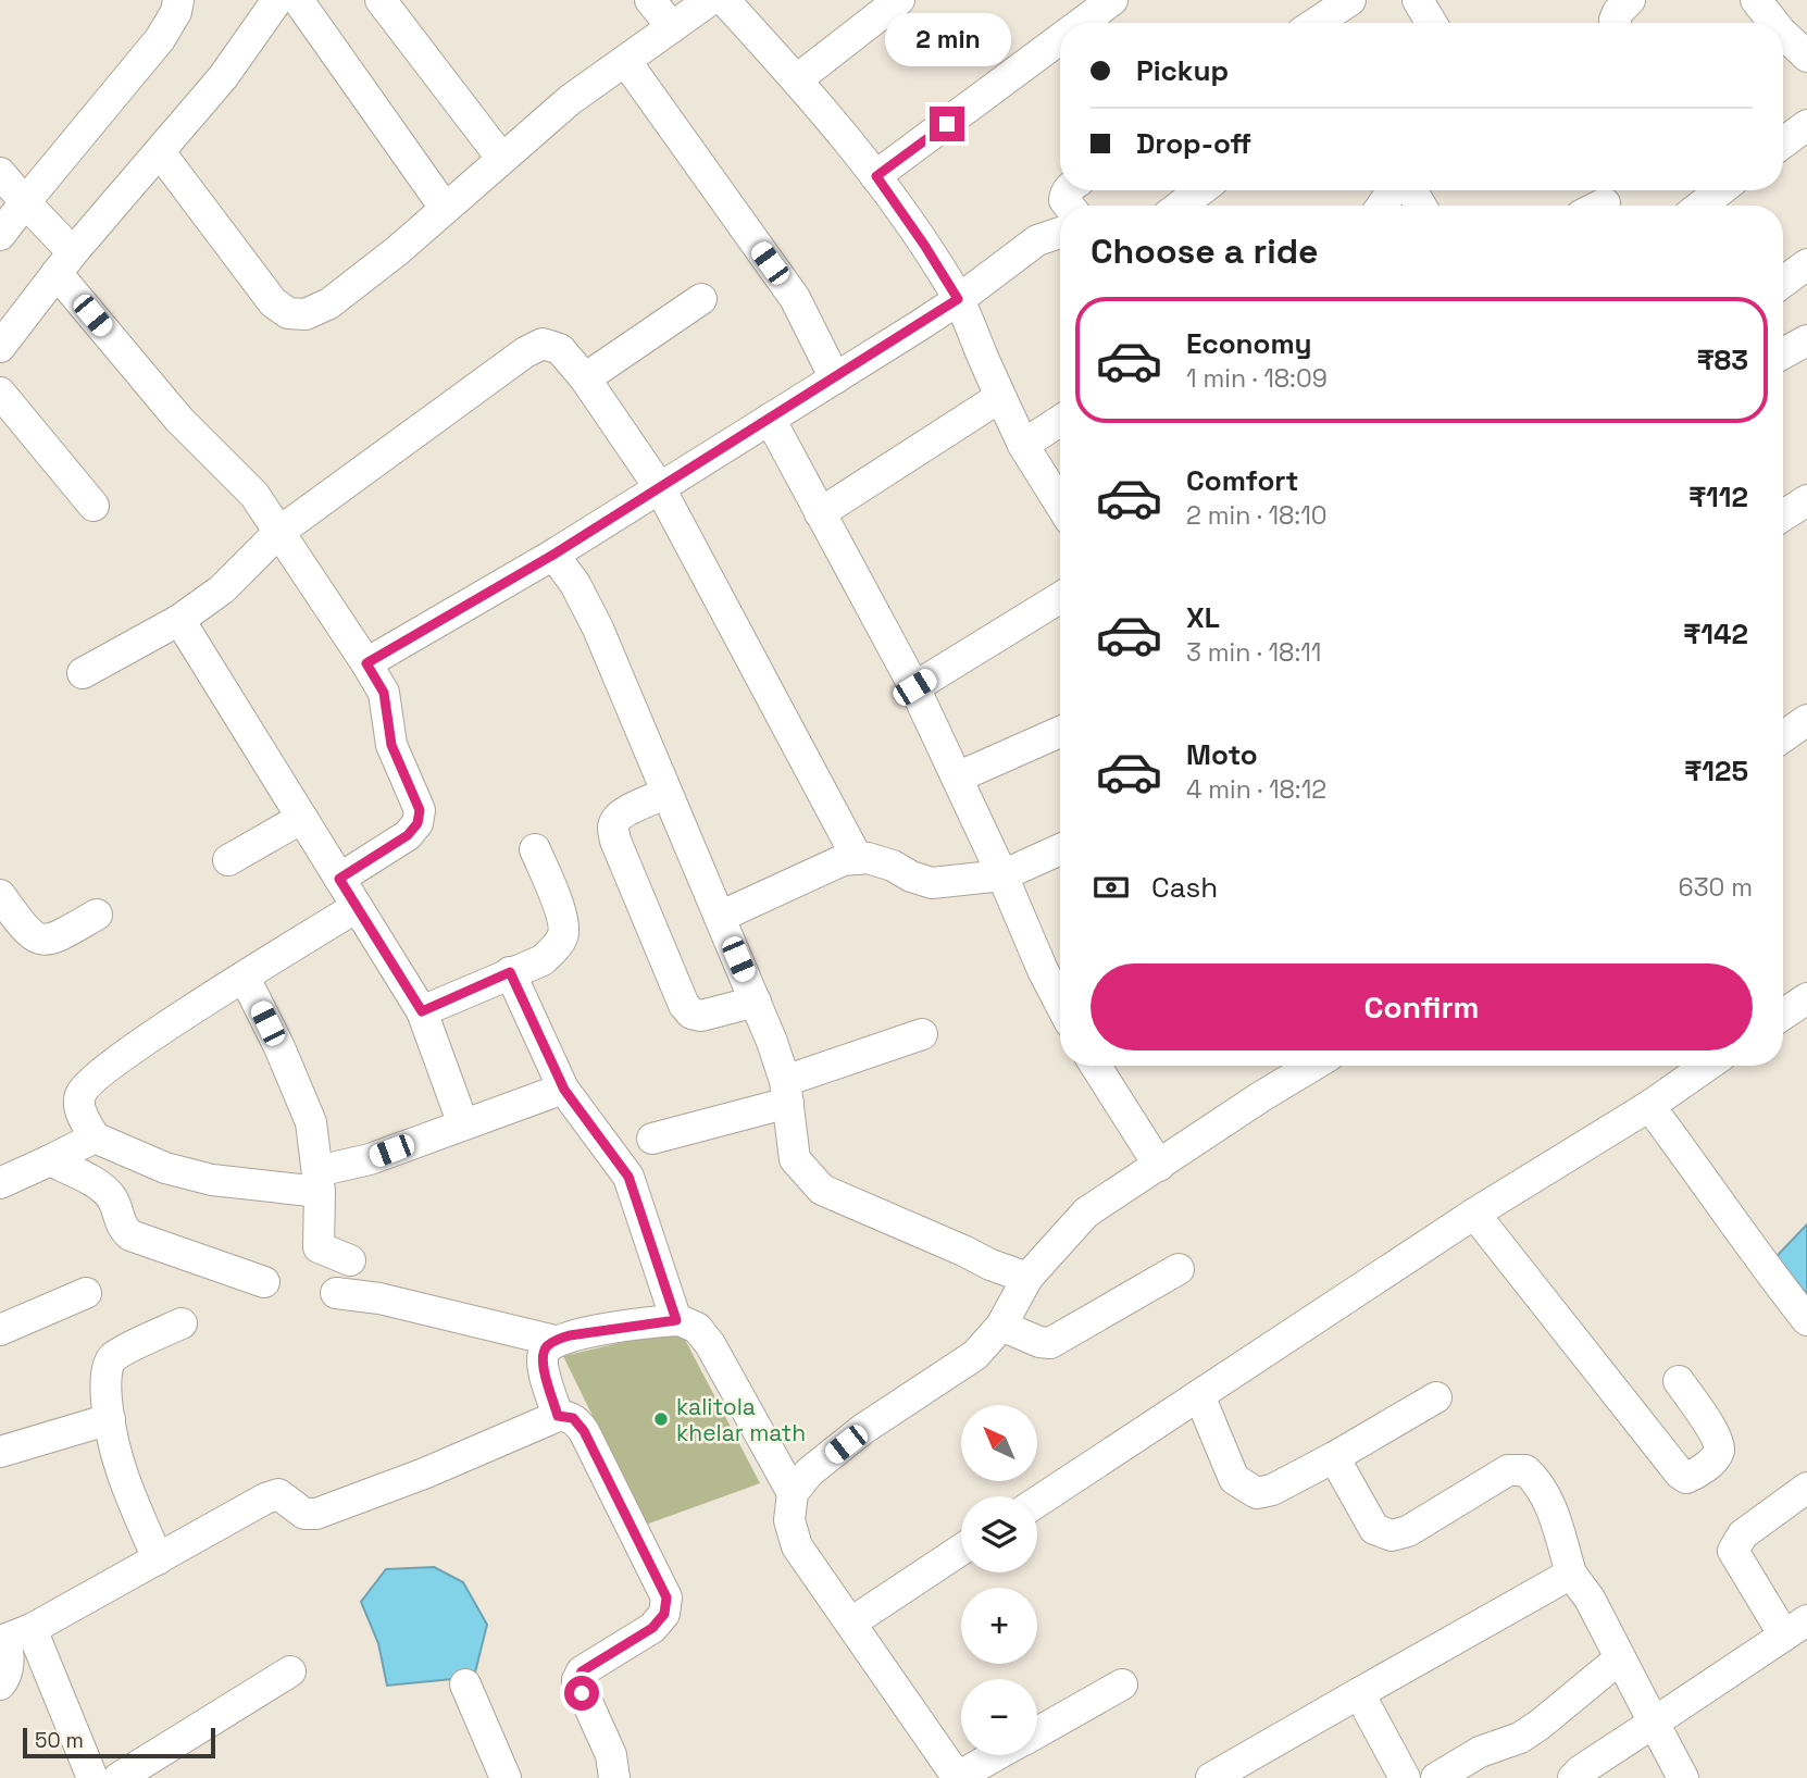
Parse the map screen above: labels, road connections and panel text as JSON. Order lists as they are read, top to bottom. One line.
{"places":["kalitola khelar math"],"scale_bar":"50 m","north":"top left","page":{"bubble":"2 min","banner":["Pickup","Drop-off"],"heading":"Choose a ride","list":[{"name":"Economy","note":"1 min · 18:09","value":"₹83"},{"name":"Comfort","note":"2 min · 18:10","value":"₹112"},{"name":"XL","note":"3 min · 18:11","value":"₹142"},{"name":"Moto","note":"4 min · 18:12","value":"₹125"}],"pay":["Cash","630 m"],"buttons":"Confirm","map_buttons":["+","−"],"scale":"50 m"}}
